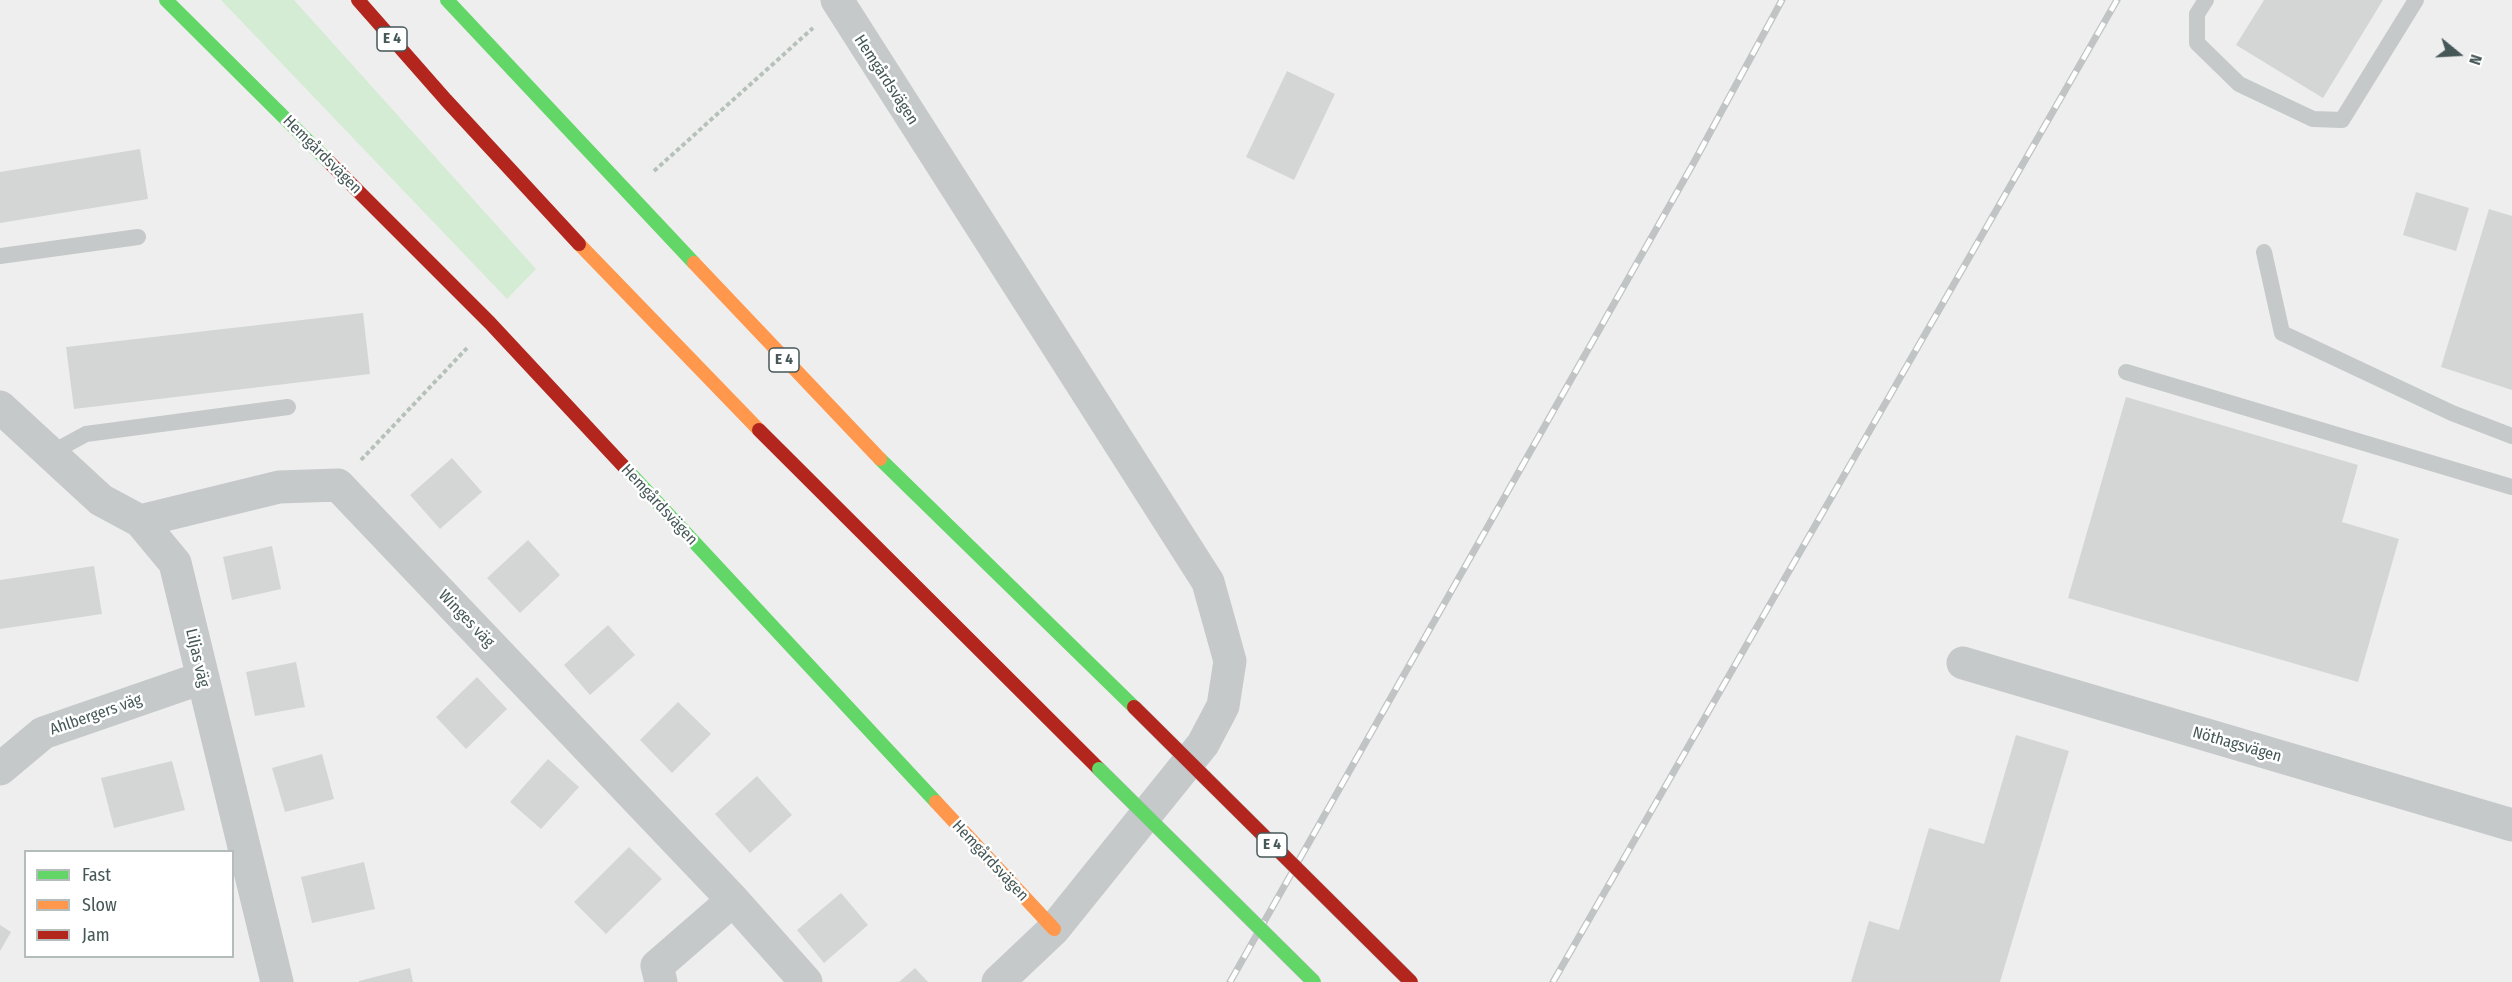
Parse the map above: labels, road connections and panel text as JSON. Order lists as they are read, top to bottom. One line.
{"streets":{"main road":["E 4","Hemgårdsvägen"],"street":["Winges väg","Liljas väg","Ahlbergers väg","Nöthagsvägen"]},"crossings":[["Liljas väg","Ahlbergers väg"]],"legend":["Fast","Slow","Jam"],"north":"right"}
